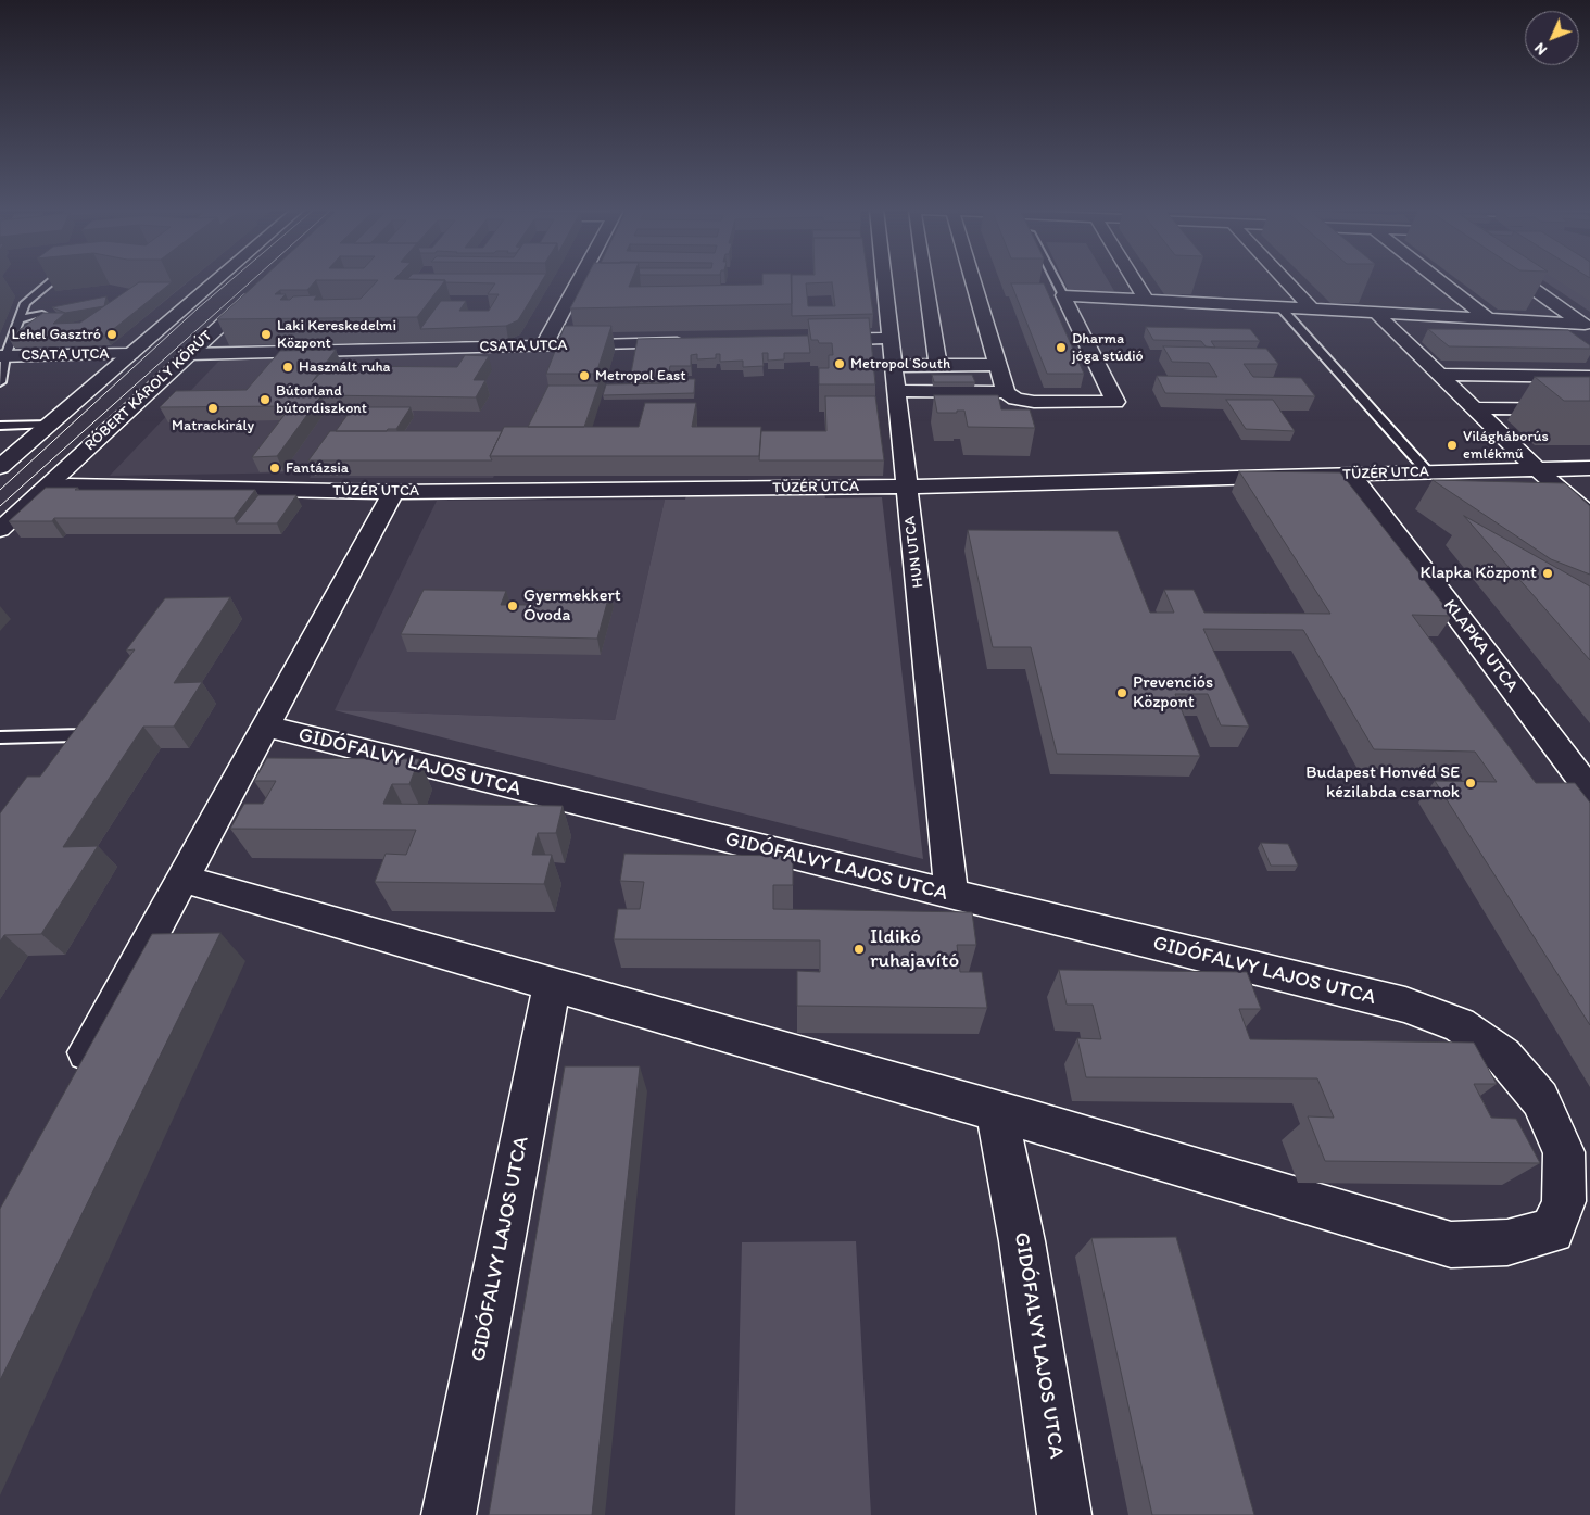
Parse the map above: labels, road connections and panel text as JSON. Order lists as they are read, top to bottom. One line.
{"streets":{"street":["CSATA UTCA","RÓBERT KÁROLY KÖRÚT","TÜZÉR UTCA","HUN UTCA","KLAPKA UTCA","GIDÓFALVY LAJOS UTCA"]},"crossings":[["CSATA UTCA","RÓBERT KÁROLY KÖRÚT"],["RÓBERT KÁROLY KÖRÚT","TÜZÉR UTCA"],["TÜZÉR UTCA","HUN UTCA"],["TÜZÉR UTCA","KLAPKA UTCA"],["HUN UTCA","GIDÓFALVY LAJOS UTCA"]],"places":["Lehel Gasztró","Laki Kereskedelmi Központ","Dharma jóga stúdió","Metropol South","Használt ruha","Metropol East","Bútorland bútordiszkont","Matrackirály","Világháborús emlékmű","Fantázsia","Klapka Központ","Gyermekkert Óvoda","Prevenciós Központ","Budapest Honvéd SE kézilabda csarnok","Ildikó ruhajavító"],"north":"bottom left"}
